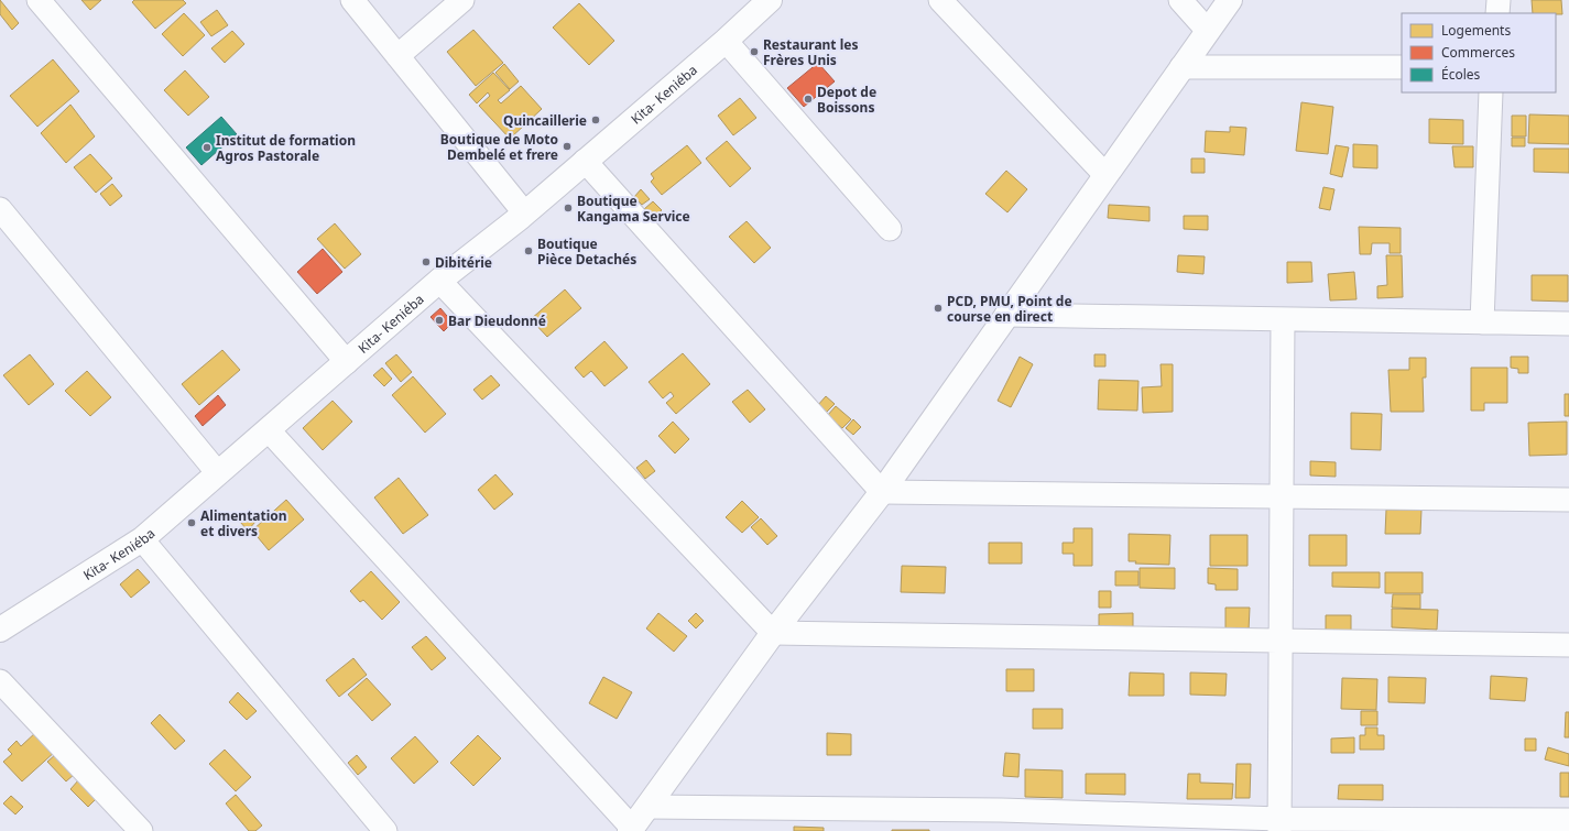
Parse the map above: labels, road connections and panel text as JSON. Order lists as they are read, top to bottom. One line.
{"streets":{"street":["Kita- Keniéba"]},"places":["Restaurant les Frères Unis","Depot de Boissons","Quincaillerie","Boutique de Moto Dembelé et frere","Institut de formation Agros Pastorale","Boutique Kangama Service","Boutique Pièce Detachés","Dibitérie","PCD, PMU, Point de course en direct","Bar Dieudonné","Alimentation et divers"],"legend":["Logements","Commerces","Écoles"]}
